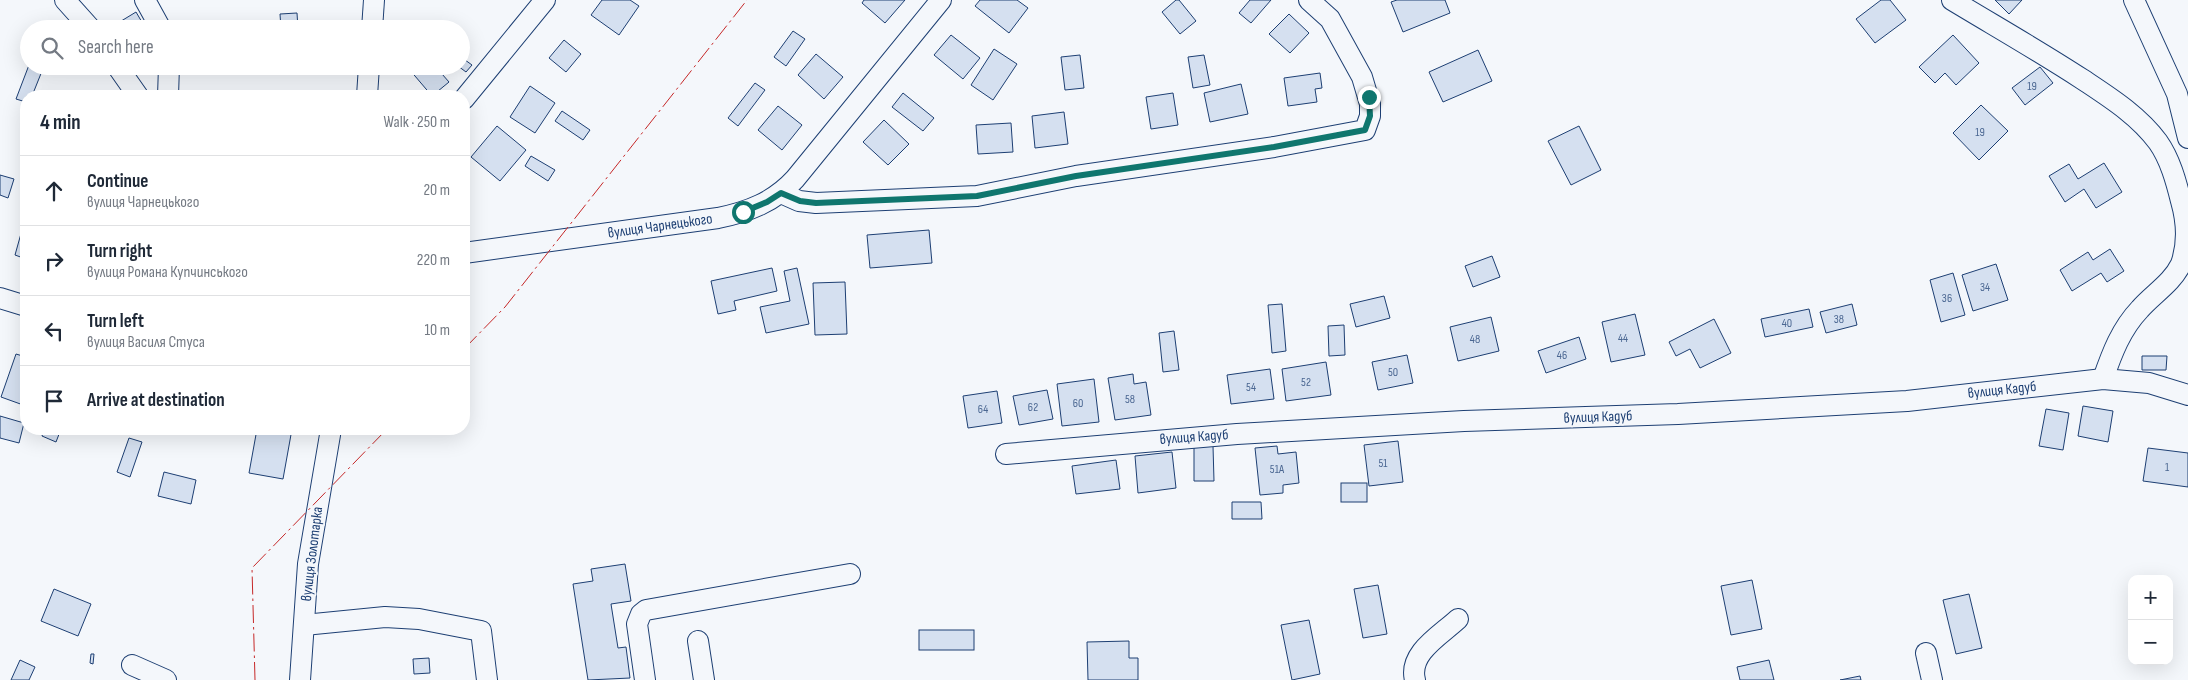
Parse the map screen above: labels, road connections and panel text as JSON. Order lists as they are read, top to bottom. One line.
{"streets":{"street":["вулиця Чарнецького","вулиця Кадуб","вулиця Золотарка"]},"house_numbers":["19","19","34","36","38","40","44","48","46","50","52","54","58","60","62","64","51","1","51А"],"page":{"search":"Search here","heading":["4 min","Walk · 250 m"],"list":[["Continue","вулиця Чарнецького","20 m"],["Turn right","вулиця Романа Купчинського","220 m"],["Turn left","вулиця Василя Стуса","10 m"],"Arrive at destination"],"map_buttons":["+","−"]}}
